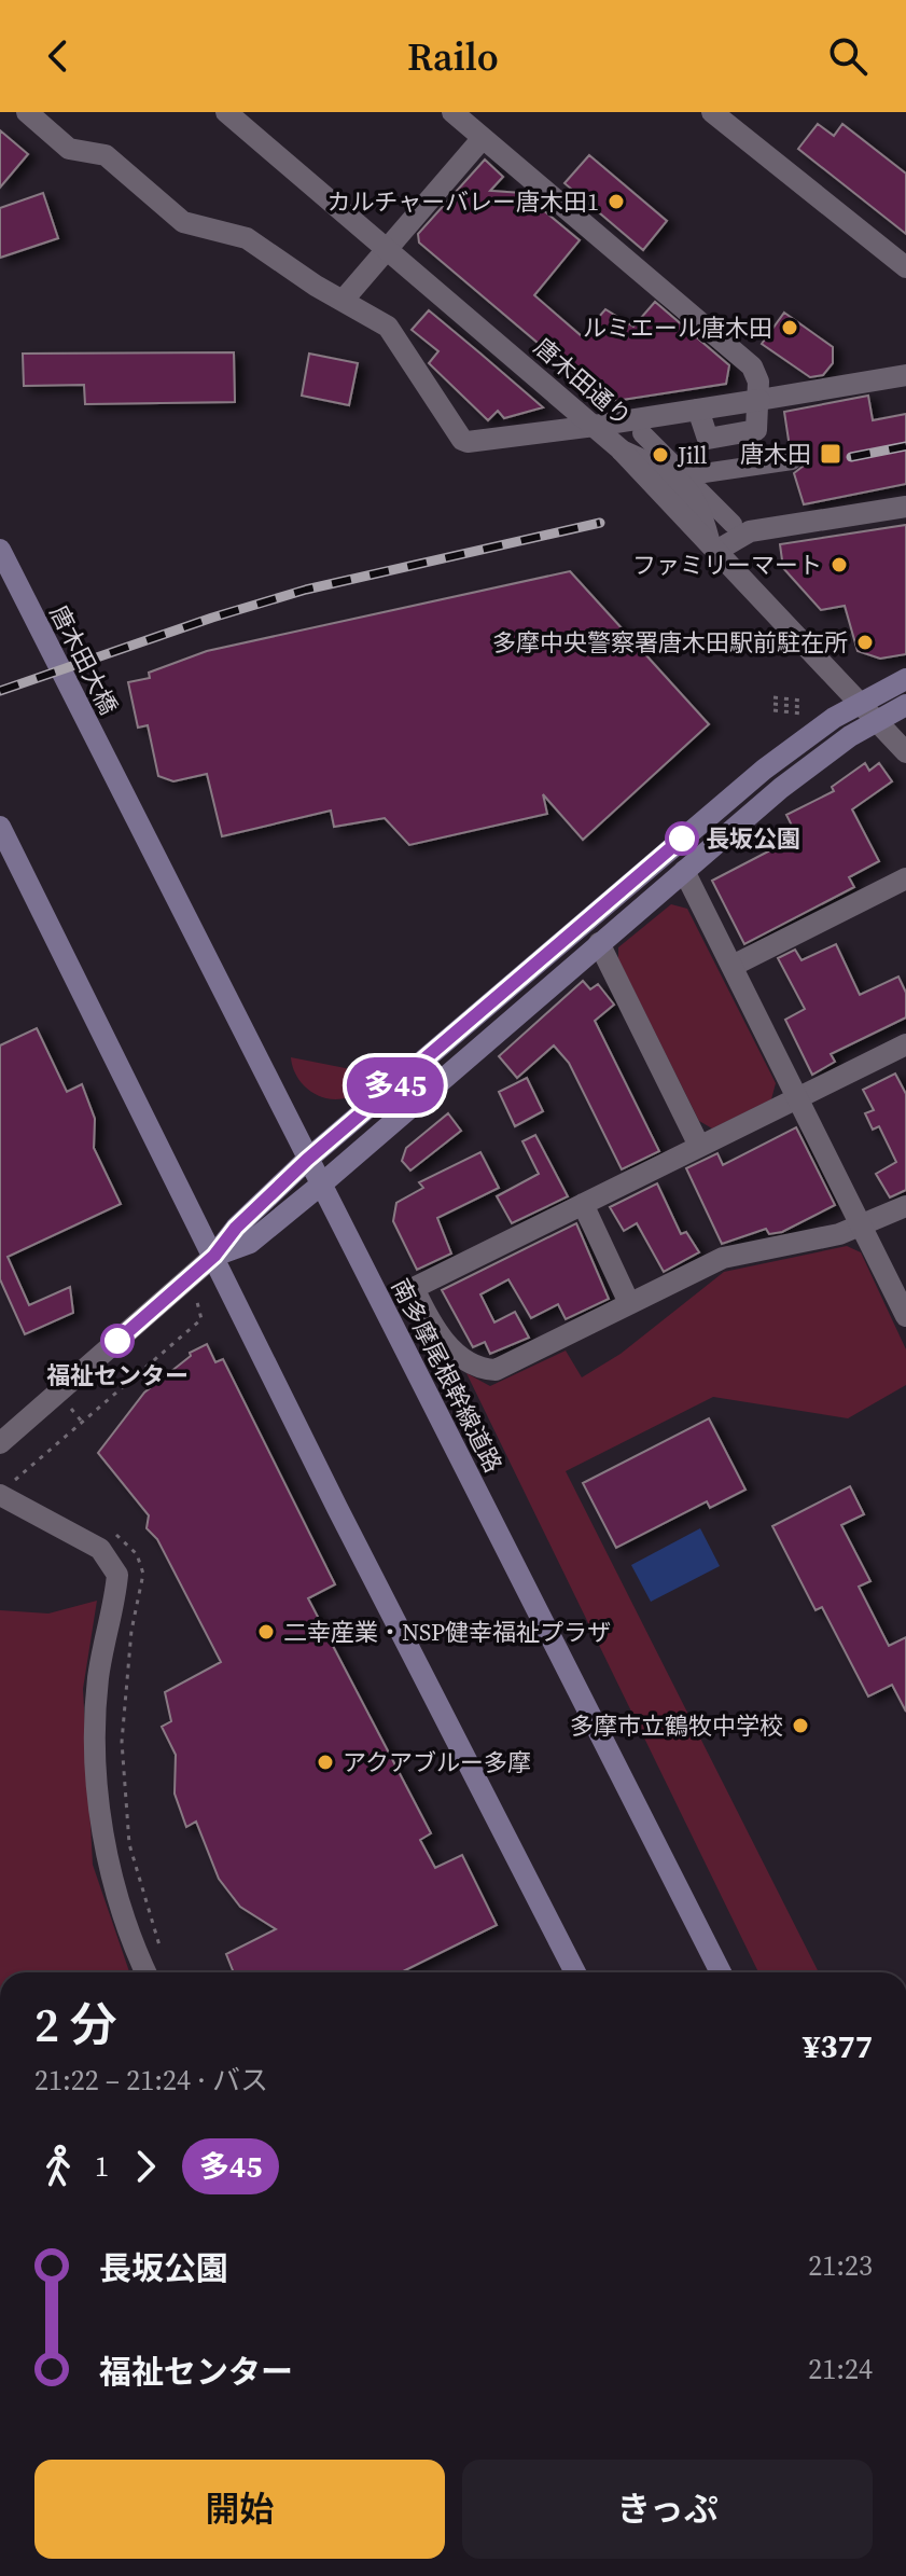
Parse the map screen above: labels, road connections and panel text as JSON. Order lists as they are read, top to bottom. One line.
{"streets":{"main road":["唐木田大橋","南多摩尾根幹線道路"],"street":["唐木田通り"]},"crossings":[["唐木田大橋","南多摩尾根幹線道路"]],"places":{"other":["カルチャーバレー唐木田1","ルミエール唐木田","Jill","ファミリーマート","多摩中央警察署唐木田駅前駐在所","長坂公園","福祉センター","二幸産業・NSP健幸福祉プラザ","多摩市立鶴牧中学校","アクアブルー多摩"],"transit":["唐木田"]},"lines":["bus line 多45"],"page":{"header":"Railo","on_map":"多45","heading":["2 分","21:22 – 21:24 · バス","¥377"],"legs":["1","多45"],"list":[{"name":"長坂公園","value":"21:23"},{"name":"福祉センター","value":"21:24"}],"buttons":["開始","きっぷ"]}}
